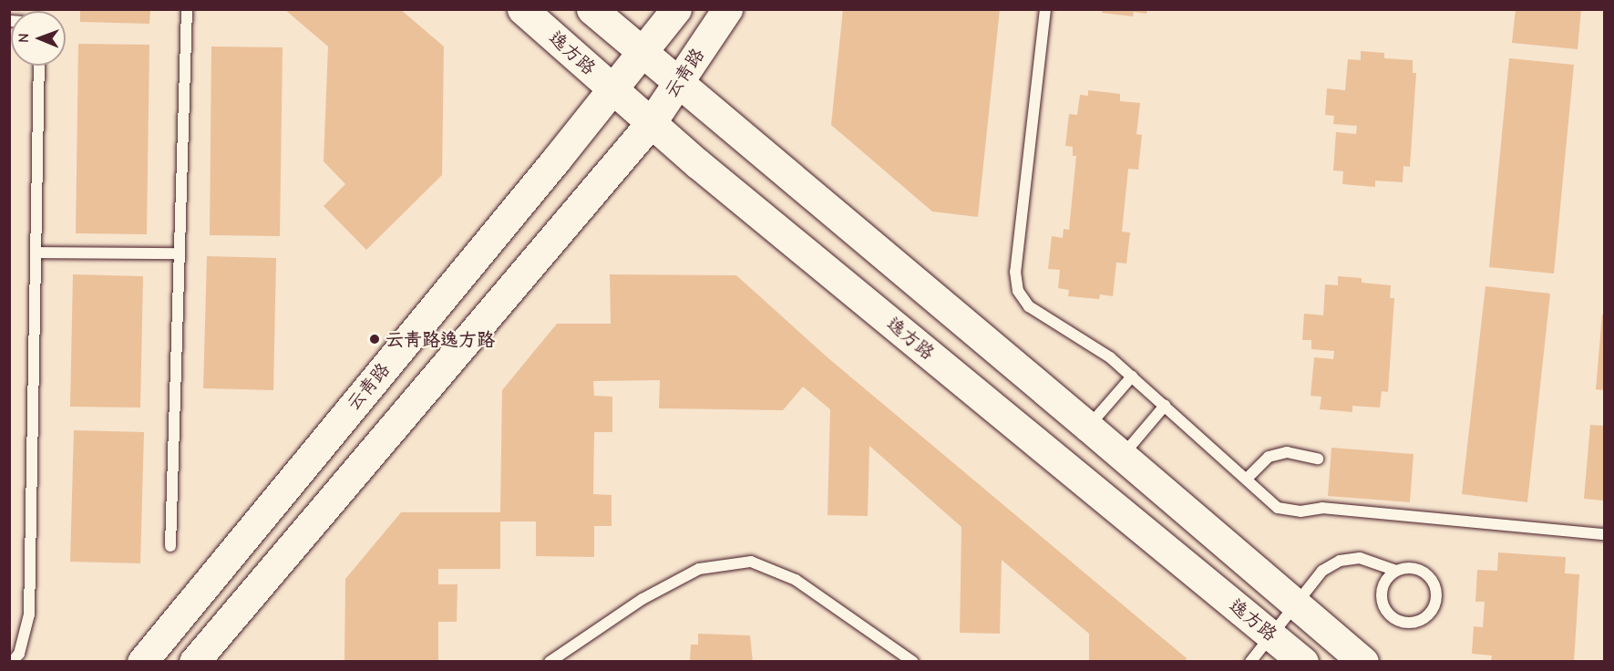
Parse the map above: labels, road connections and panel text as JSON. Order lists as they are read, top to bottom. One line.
{"streets":{"street":["逸方路","云青路"]},"crossings":[["逸方路","云青路"]],"places":["云青路逸方路"],"north":"left"}
